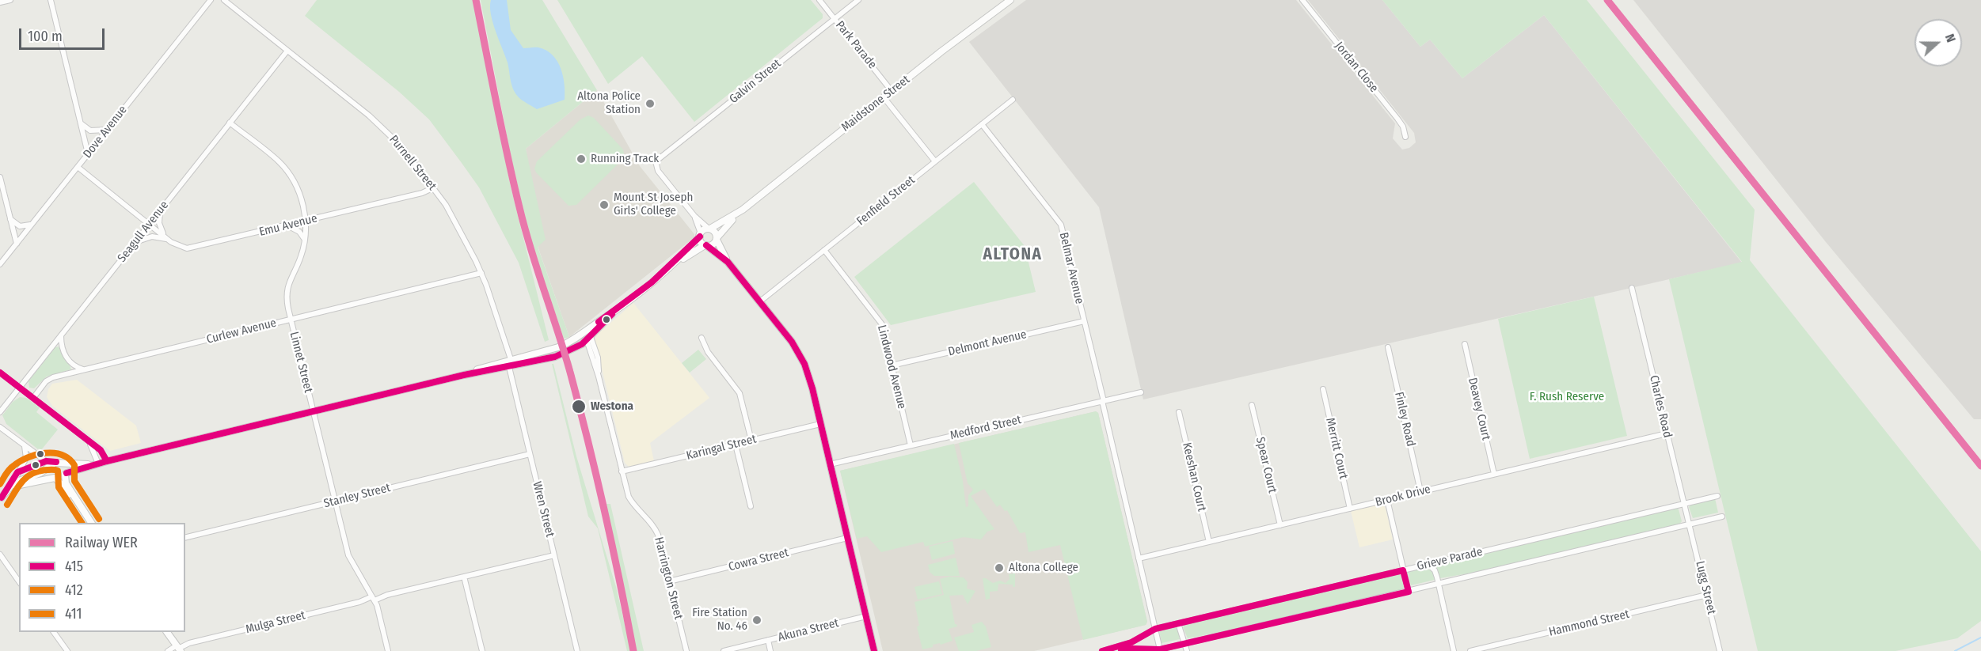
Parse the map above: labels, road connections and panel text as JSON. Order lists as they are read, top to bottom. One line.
{"streets":{"main road":["Maidstone Street"],"street":["Park Parade","Jordan Close","Galvin Street","Dove Avenue","Purnell Street","Fenfield Street","Emu Avenue","Seagull Avenue","Belmar Avenue","Curlew Avenue","Delmont Avenue","Linnet Street","Lindwood Avenue","Charles Road","Deavey Court","Finley Road","Medford Street","Karingal Street","Merritt Court","Spear Court","Keeshan Court","Stanley Street","Brook Drive","Wren Street","Grieve Parade","Cowra Street","Harrington Street","Lugg Street","Mulga Street","Hammond Street","Akuna Street"]},"crossings":[["Park Parade","Galvin Street"],["Park Parade","Maidstone Street"],["Dove Avenue","Emu Avenue"],["Purnell Street","Emu Avenue"],["Purnell Street","Seagull Avenue"],["Purnell Street","Curlew Avenue"],["Fenfield Street","Belmar Avenue"],["Fenfield Street","Lindwood Avenue"],["Emu Avenue","Seagull Avenue"],["Emu Avenue","Linnet Street"],["Seagull Avenue","Linnet Street"],["Belmar Avenue","Delmont Avenue"],["Belmar Avenue","Medford Street"],["Belmar Avenue","Brook Drive"],["Belmar Avenue","Grieve Parade"],["Curlew Avenue","Linnet Street"],["Delmont Avenue","Lindwood Avenue"],["Linnet Street","Stanley Street"],["Linnet Street","Mulga Street"],["Lindwood Avenue","Medford Street"],["Charles Road","Brook Drive"],["Charles Road","Grieve Parade"],["Charles Road","Lugg Street"],["Deavey Court","Brook Drive"],["Finley Road","Brook Drive"],["Karingal Street","Harrington Street"],["Merritt Court","Brook Drive"],["Spear Court","Brook Drive"],["Keeshan Court","Brook Drive"],["Stanley Street","Wren Street"],["Wren Street","Mulga Street"],["Grieve Parade","Lugg Street"],["Cowra Street","Harrington Street"],["Lugg Street","Hammond Street"]],"districts":["ALTONA"],"parks":["F. Rush Reserve"],"places":["Altona Police Station","Running Track","Mount St Joseph Girls' College","Westona","Altona College","Fire Station No. 46"],"lines":["rail line WER","transit line 415","transit line 411","transit line 412"],"legend":["Railway WER","415","412","411"],"scale_bar":"100 m","north":"right"}
